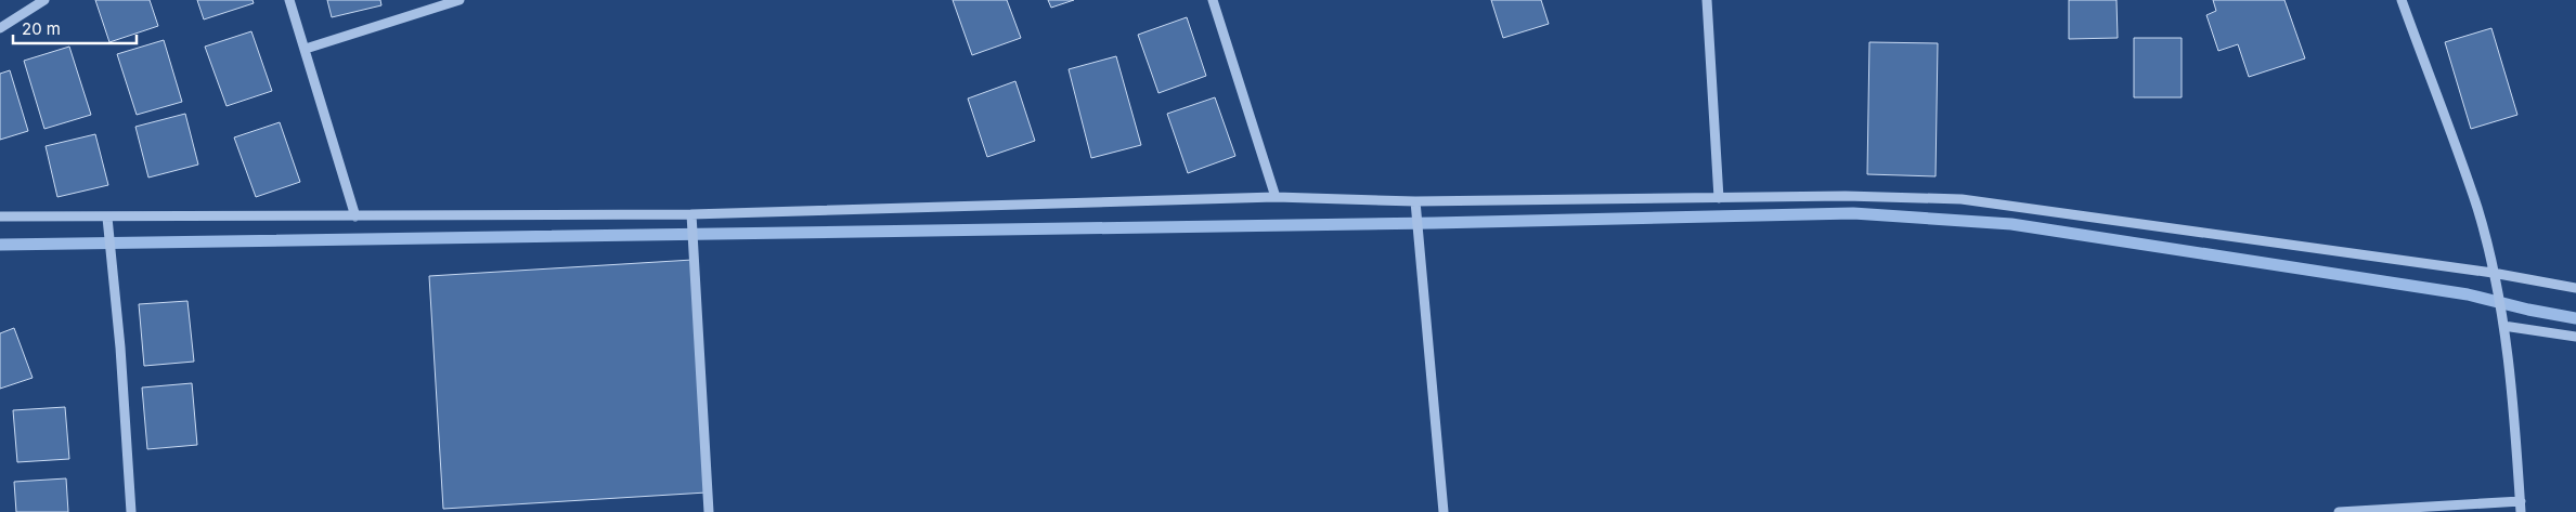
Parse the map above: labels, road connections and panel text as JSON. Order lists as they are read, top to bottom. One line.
{"scale_bar":"20 m"}
